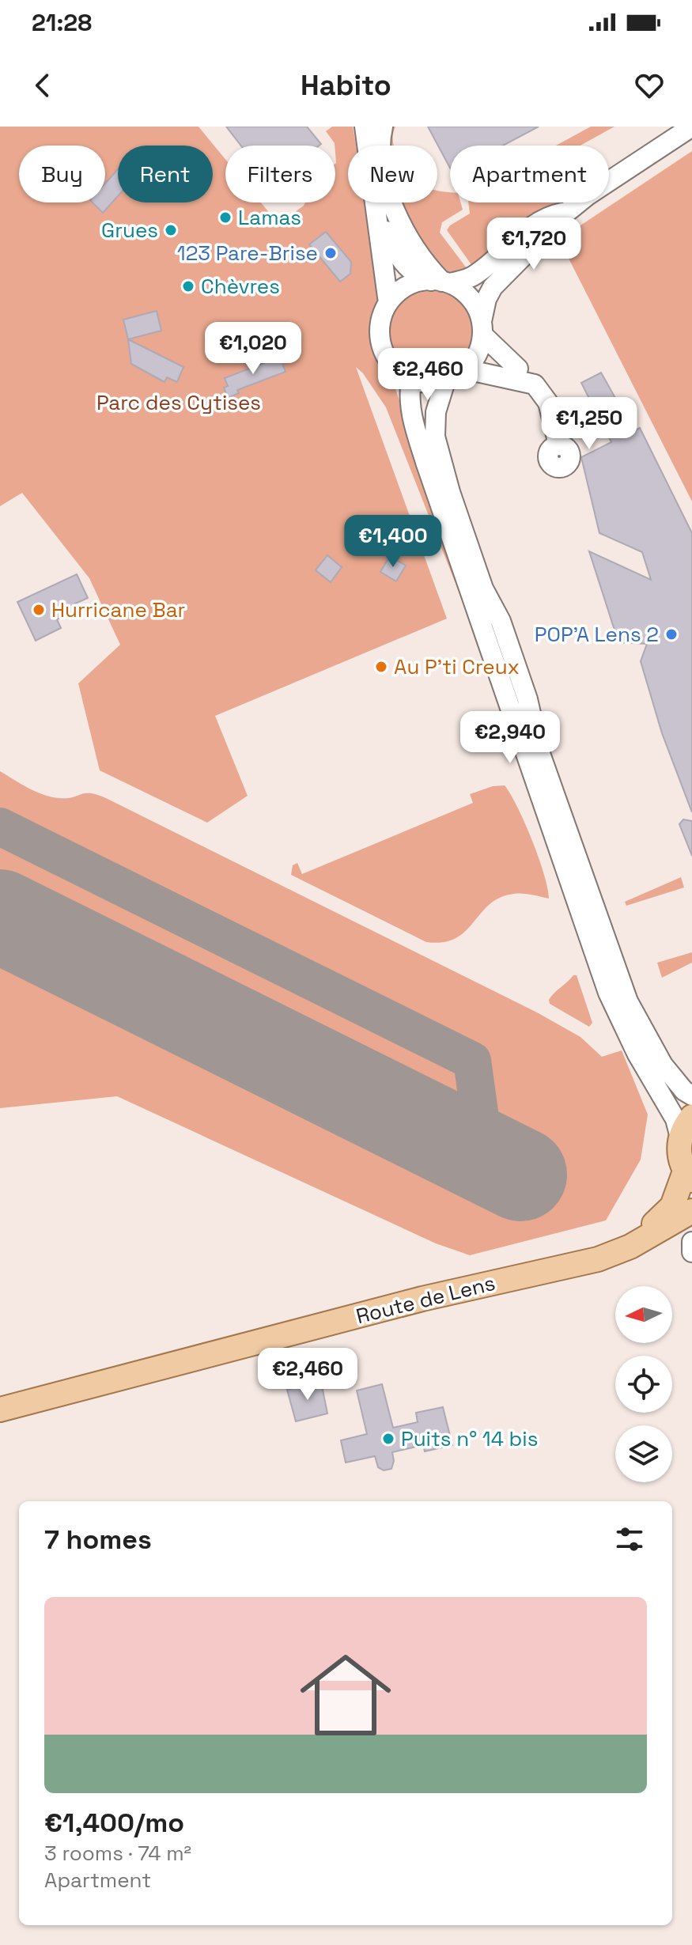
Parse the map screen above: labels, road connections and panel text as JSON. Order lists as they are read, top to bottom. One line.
{"streets":{"main road":["Route de Lens"]},"parks":["Parc des Cytises"],"places":["Lamas","Grues","123 Pare-Brise","Chèvres","Hurricane Bar","POP'A Lens 2","Au P'ti Creux","Puits n° 14 bis"],"north":"left","page":{"status":"21:28","header":"Habito","chip":["Buy","Rent","Filters","New","Apartment"],"price":["€1,720","€1,020","€2,460","€1,250","€1,400","€2,940","€2,460"],"heading":"7 homes","list":[{"name":"€1,400/mo","note":"3 rooms · 74 m² · Apartment"}]}}
